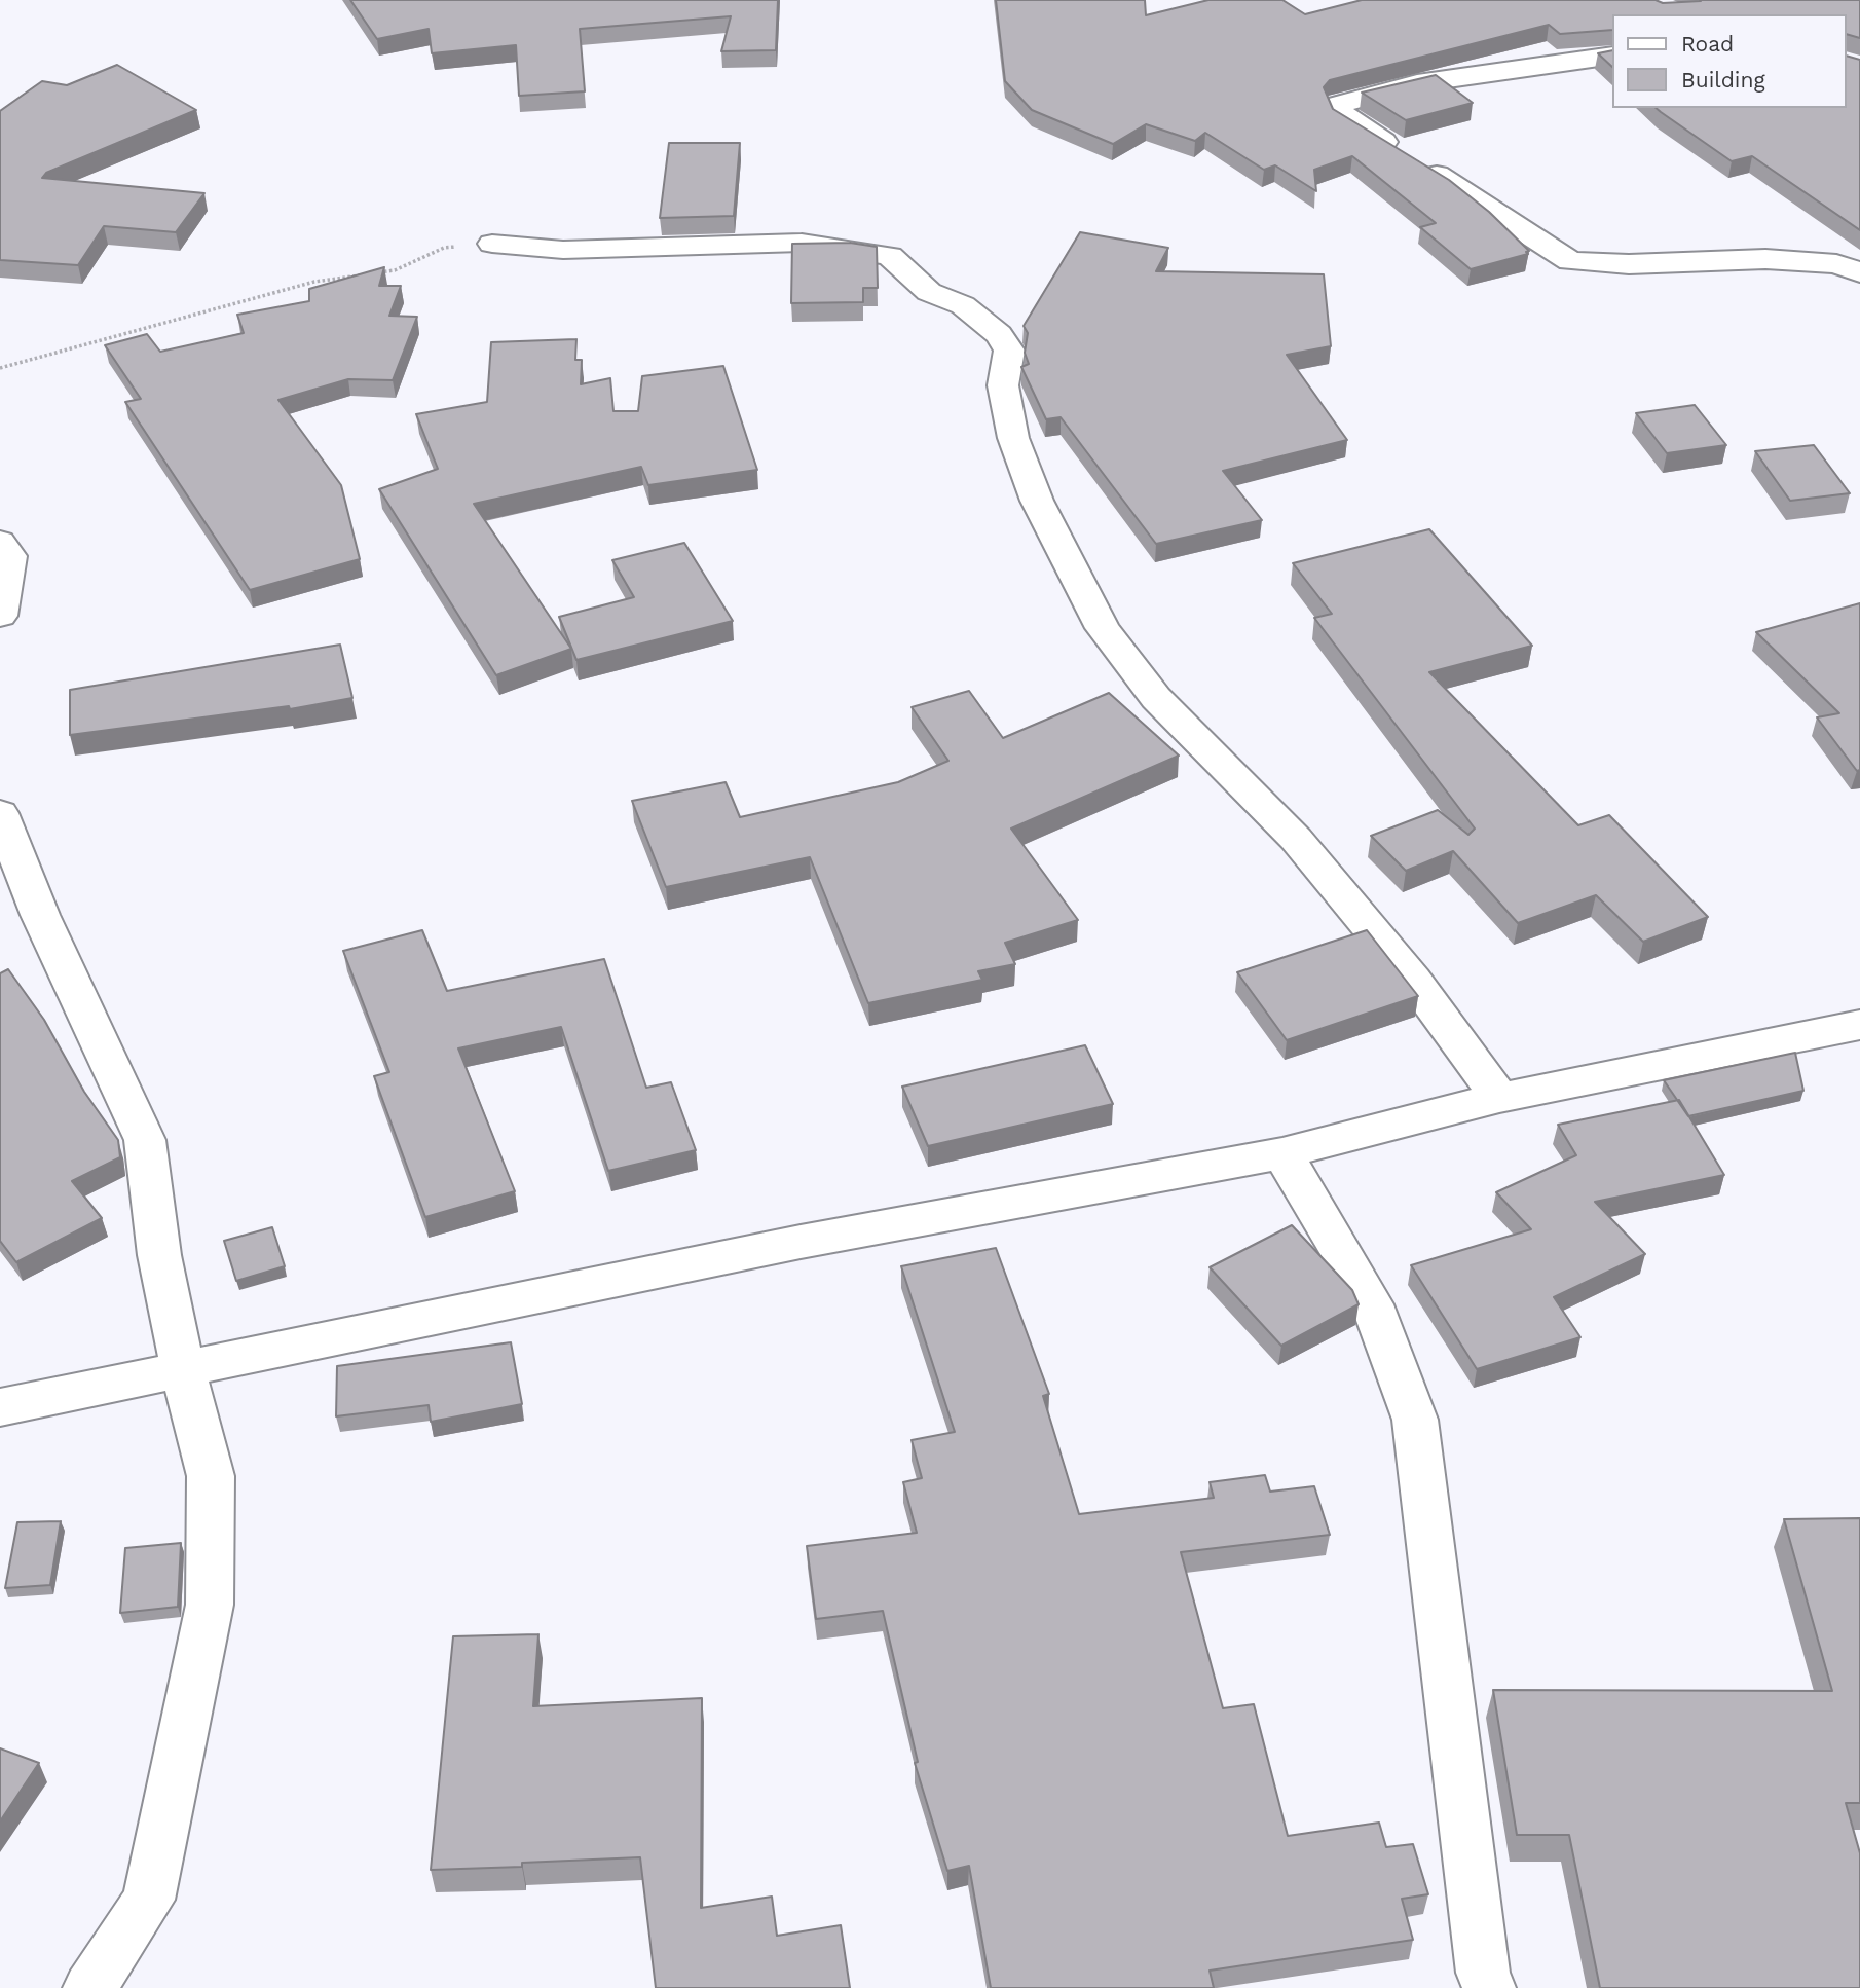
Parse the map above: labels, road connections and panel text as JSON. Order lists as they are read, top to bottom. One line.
{"legend":["Road","Building"]}
